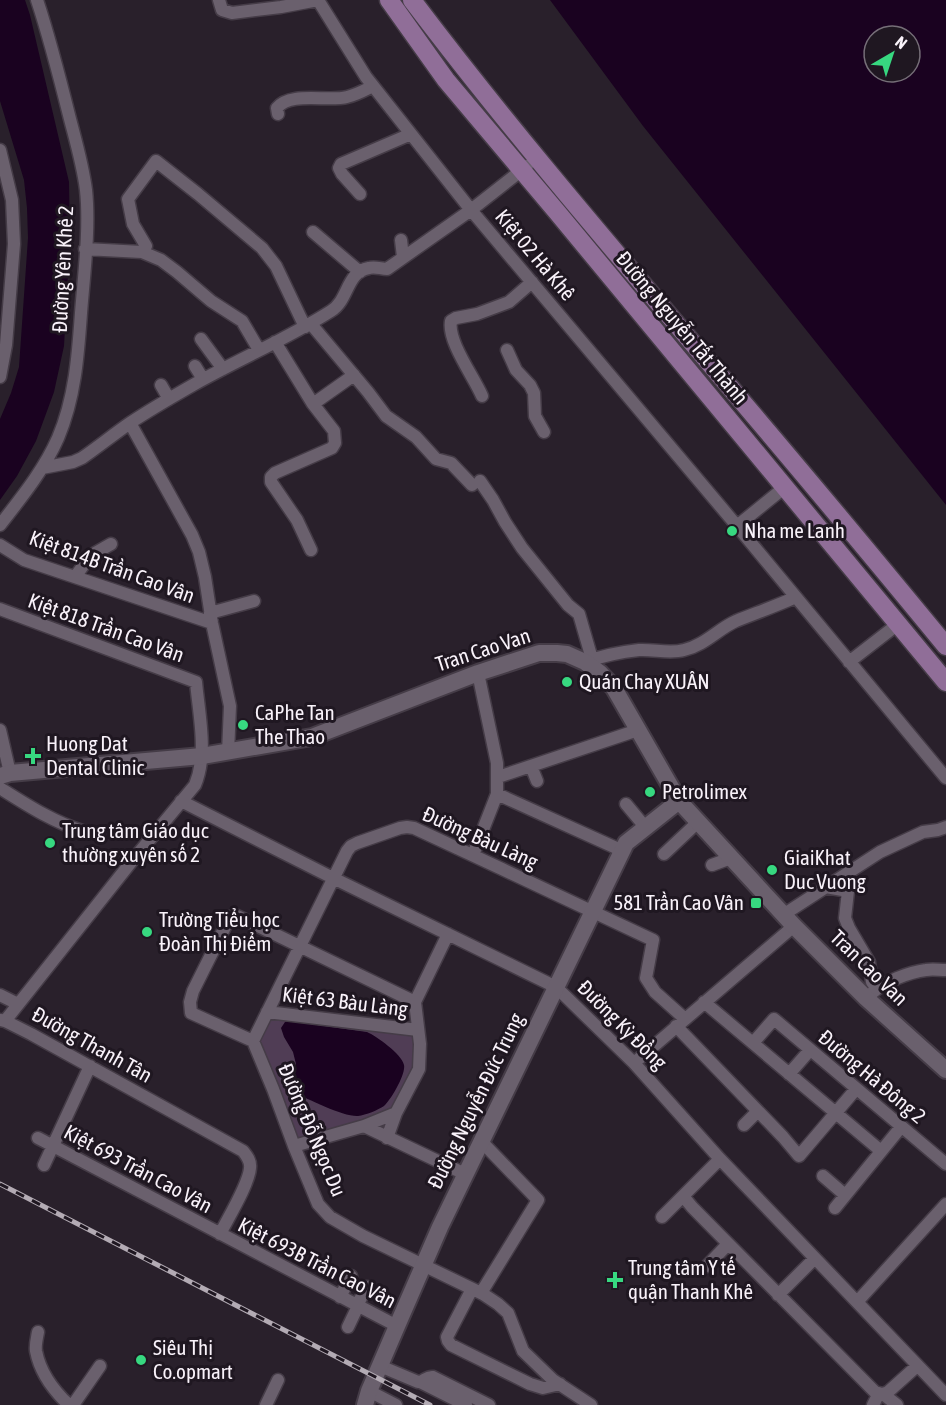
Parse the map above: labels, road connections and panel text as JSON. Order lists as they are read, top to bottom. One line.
{"streets":{"main road":["Đường Nguyễn Tất Thành","Tran Cao Van","Đường Nguyễn Đức Trung"],"street":["Kiệt 02 Hà Khê","Đường Yên Khê 2","Kiệt 814B Trần Cao Vân","Kiệt 818 Trần Cao Vân","Đường Bàu Làng","Kiệt 63 Bàu Làng","Đường Kỳ Đồng","Đường Thanh Tân","Đường Hà Đông 2","Đường Đỗ Ngọc Du","Kiệt 693 Trần Cao Vân","Kiệt 693B Trần Cao Vân"]},"crossings":[["Kiệt 818 Trần Cao Vân","Tran Cao Van"],["Kiệt 818 Trần Cao Vân","Đường Thanh Tân"],["Tran Cao Van","Đường Thanh Tân"],["Tran Cao Van","Đường Nguyễn Đức Trung"],["Đường Bàu Làng","Kiệt 63 Bàu Làng"],["Đường Bàu Làng","Đường Kỳ Đồng"],["Đường Bàu Làng","Đường Nguyễn Đức Trung"],["Đường Bàu Làng","Đường Đỗ Ngọc Du"],["Đường Kỳ Đồng","Đường Thanh Tân"],["Đường Kỳ Đồng","Đường Nguyễn Đức Trung"],["Đường Thanh Tân","Kiệt 693 Trần Cao Vân"],["Đường Thanh Tân","Kiệt 693B Trần Cao Vân"],["Đường Nguyễn Đức Trung","Đường Đỗ Ngọc Du"],["Đường Nguyễn Đức Trung","Kiệt 693B Trần Cao Vân"],["Kiệt 693 Trần Cao Vân","Kiệt 693B Trần Cao Vân"]],"places":{"other":["Nha me Lanh","Quán Chay XUÂN","CaPhe Tan The Thao","Petrolimex","Trung tâm Giáo dục thường xuyên số 2","GiaiKhat Duc Vuong","Trường Tiểu học Đoàn Thị Điểm","Siêu Thị Co.opmart"],"health":["Huong Dat Dental Clinic","Trung tâm Y tế quận Thanh Khê"],"transit":["581 Trần Cao Vân"]},"north":"top right"}
